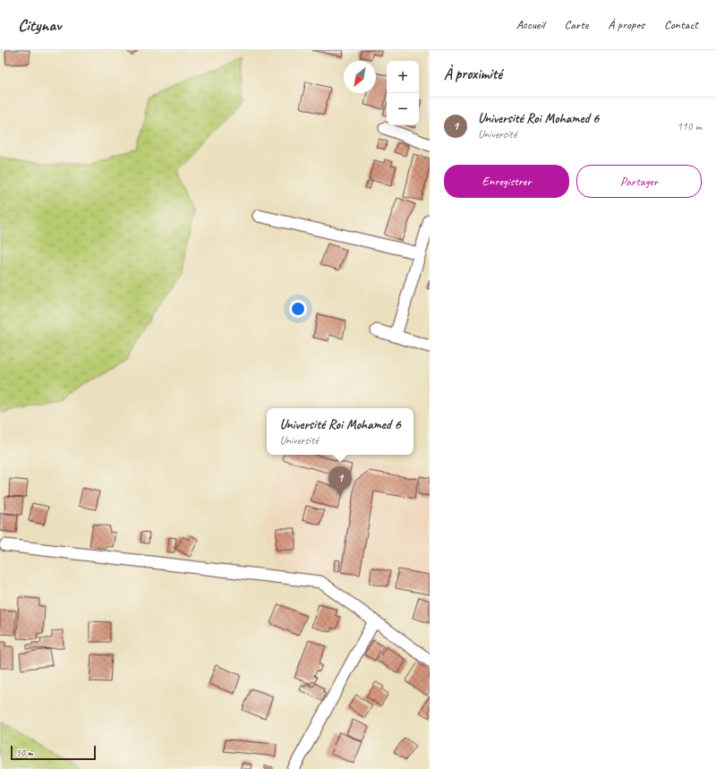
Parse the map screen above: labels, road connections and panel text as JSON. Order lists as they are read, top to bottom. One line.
{"scale_bar":"50 m","north":"bottom left","page":{"header":"Citynav","nav":["Accueil","Carte","À propos","Contact"],"heading":"À proximité","map_buttons":["+","−"],"list":[{"mark":"1","name":"Université Roi Mohamed 6","note":"Université","value":"110 m"}],"buttons":["Enregistrer","Partager"],"popup":["Université Roi Mohamed 6","Université"],"pins":"1","scale":"50 m"}}
